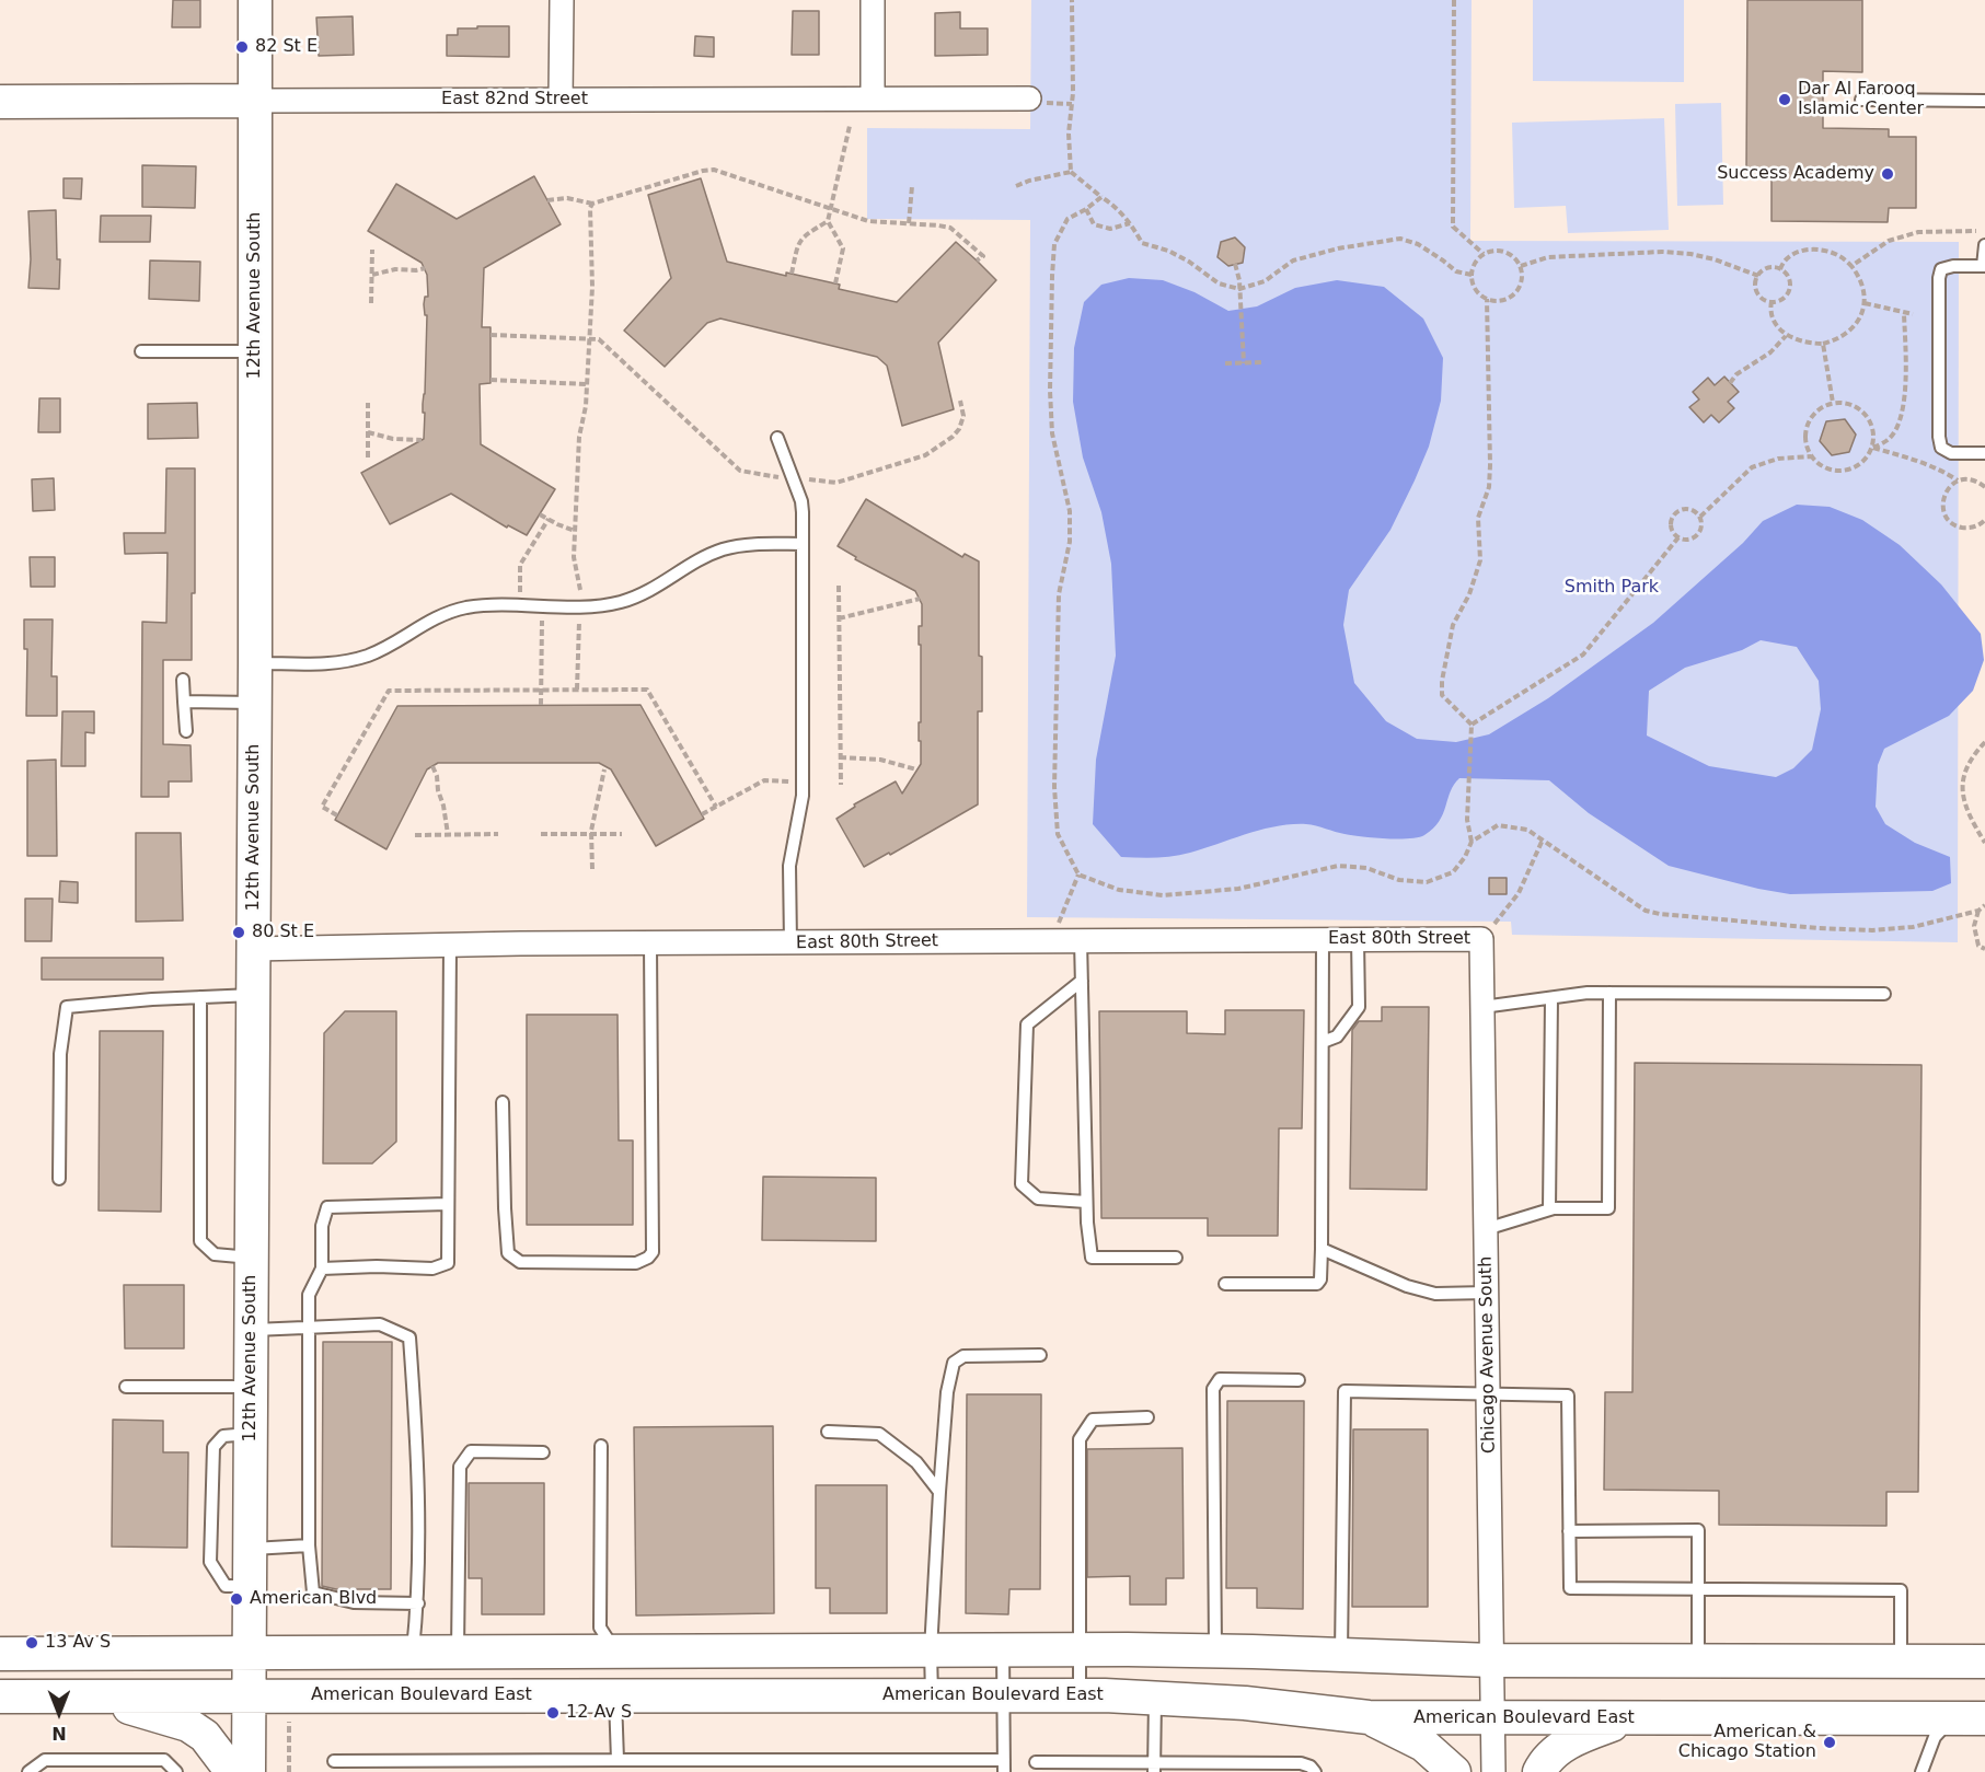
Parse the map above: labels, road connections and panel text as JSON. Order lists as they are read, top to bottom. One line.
{"streets":{"main road":["East 82nd Street","12th Avenue South","American Boulevard East"],"street":["East 80th Street","Chicago Avenue South"]},"crossings":[["East 82nd Street","12th Avenue South"],["12th Avenue South","East 80th Street"],["12th Avenue South","American Boulevard East"],["East 80th Street","Chicago Avenue South"],["Chicago Avenue South","American Boulevard East"]],"parks":["Smith Park"],"places":["82 St E","Dar Al Farooq Islamic Center","Success Academy","80 St E","American Blvd","13 Av S","12 Av S","American & Chicago Station"],"north":"bottom"}
